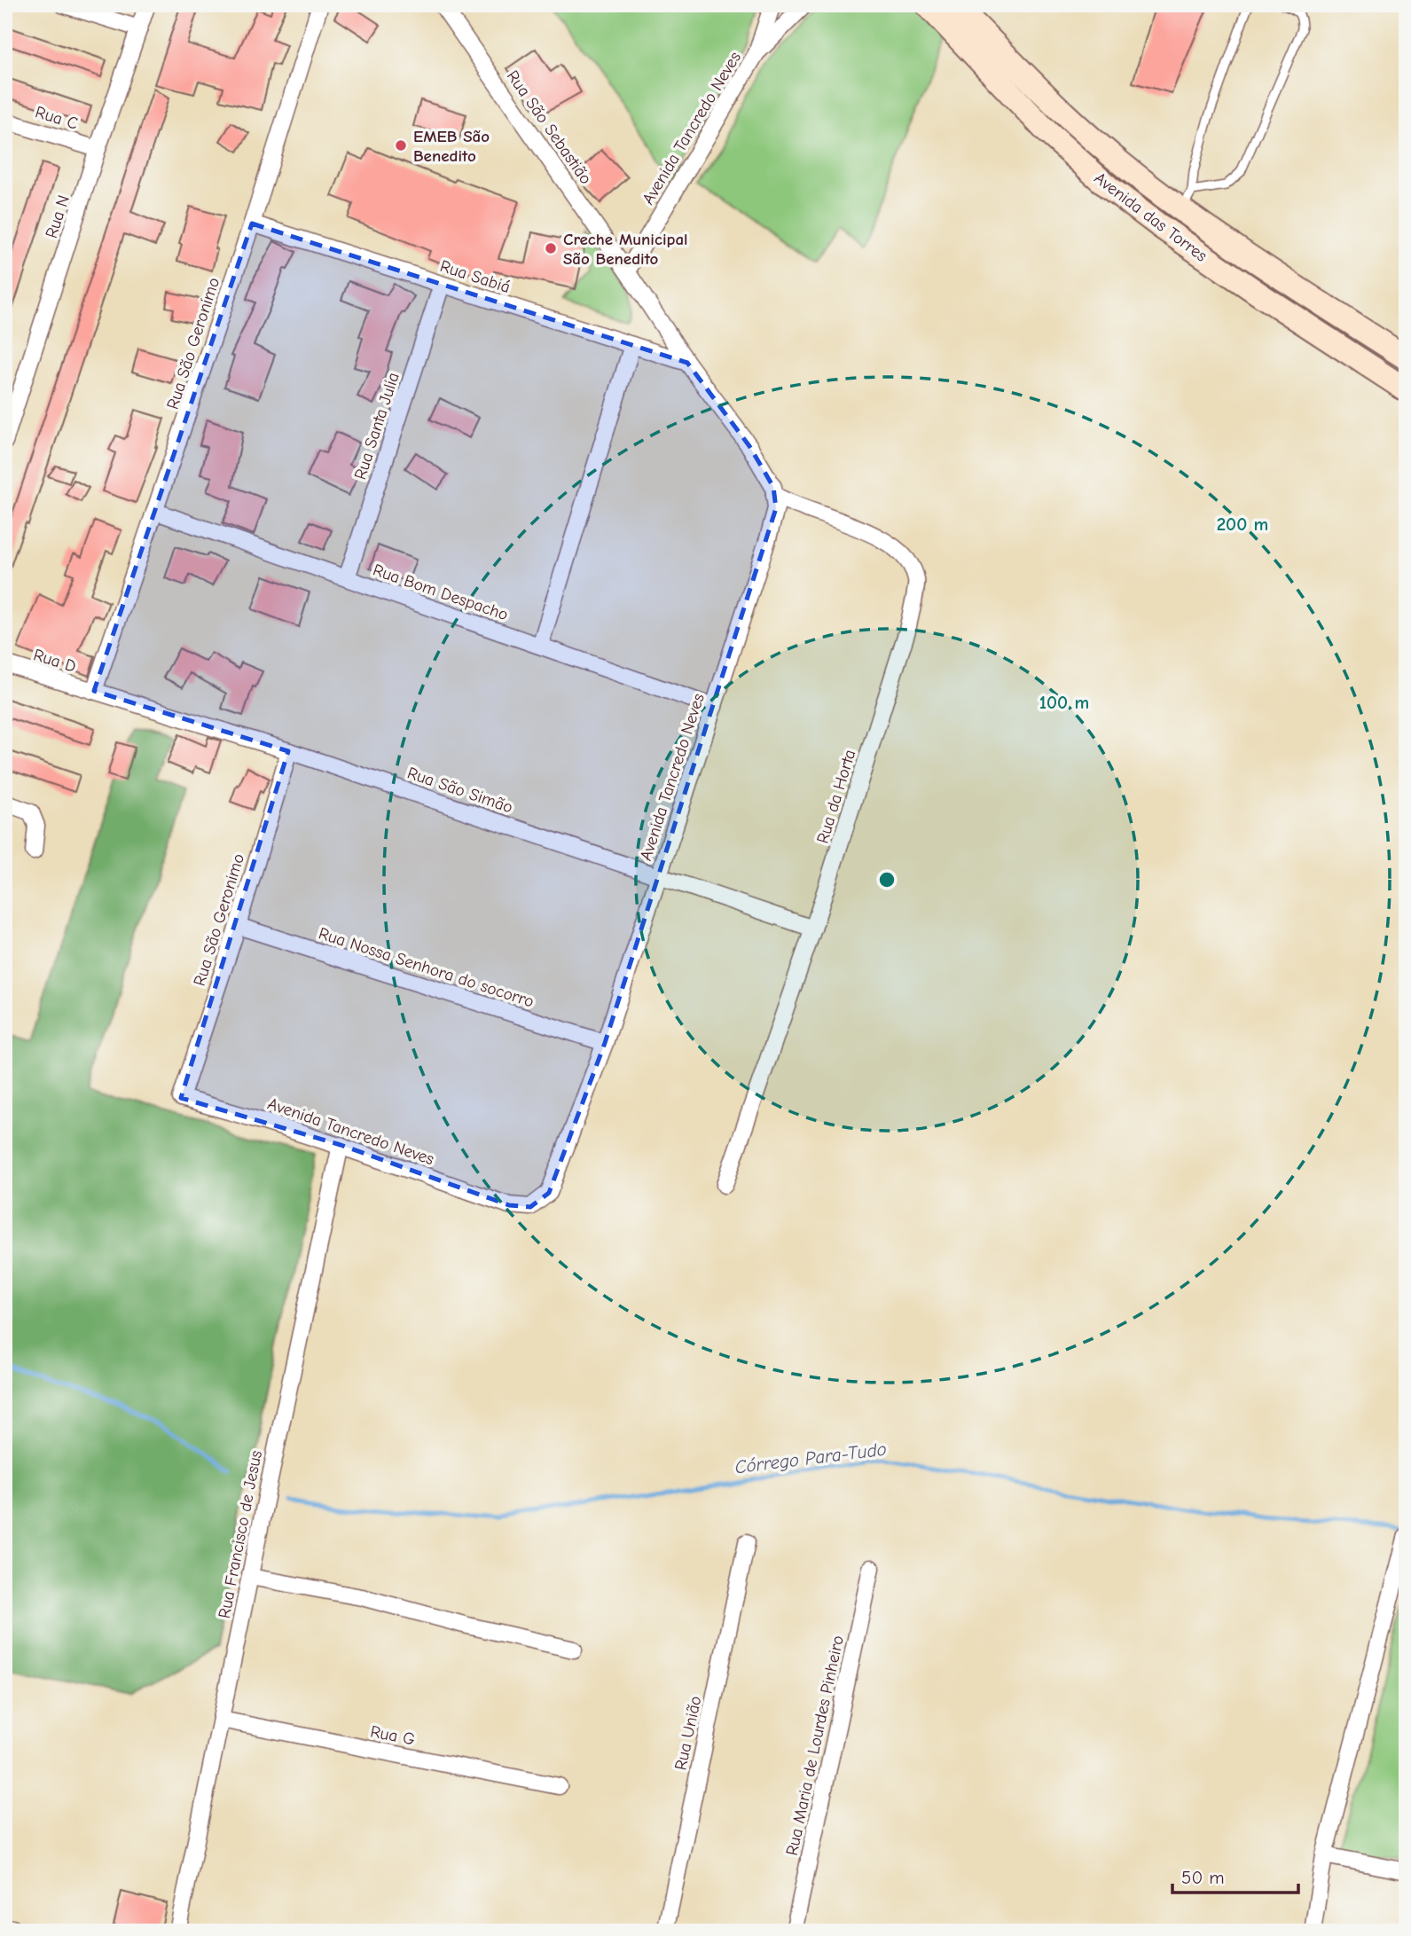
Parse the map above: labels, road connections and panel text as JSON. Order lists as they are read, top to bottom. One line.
{"streets":{"main road":["Avenida das Torres"],"street":["Rua C","Rua São Sebastião","Avenida Tancredo Neves","Rua N","Rua Sabiá","Rua São Geronimo","Rua Santa Julia","Rua Bom Despacho","Rua D","Rua São Simão","Rua da Horta","Rua Nossa Senhora do socorro","Rua Francisco de Jesus","Rua União","Rua G","Rua Maria de Lourdes Pinheiro"]},"crossings":[["Rua C","Rua N"],["Rua São Sebastião","Avenida Tancredo Neves"],["Avenida Tancredo Neves","Rua Sabiá"],["Avenida Tancredo Neves","Rua São Geronimo"],["Avenida Tancredo Neves","Rua Bom Despacho"],["Avenida Tancredo Neves","Rua São Simão"],["Avenida Tancredo Neves","Rua da Horta"],["Avenida Tancredo Neves","Rua Nossa Senhora do socorro"],["Avenida Tancredo Neves","Rua Francisco de Jesus"],["Rua Sabiá","Rua São Geronimo"],["Rua Sabiá","Rua Santa Julia"],["Rua São Geronimo","Rua Bom Despacho"],["Rua São Geronimo","Rua D"],["Rua São Geronimo","Rua São Simão"],["Rua São Geronimo","Rua Nossa Senhora do socorro"],["Rua Santa Julia","Rua Bom Despacho"],["Rua D","Rua São Simão"],["Rua São Simão","Rua da Horta"],["Rua Francisco de Jesus","Rua G"]],"water":["Córrego Para-Tudo"],"places":["EMEB São Benedito","Creche Municipal São Benedito"],"scale_bar":"50 m","rings":["200 m","100 m"]}
